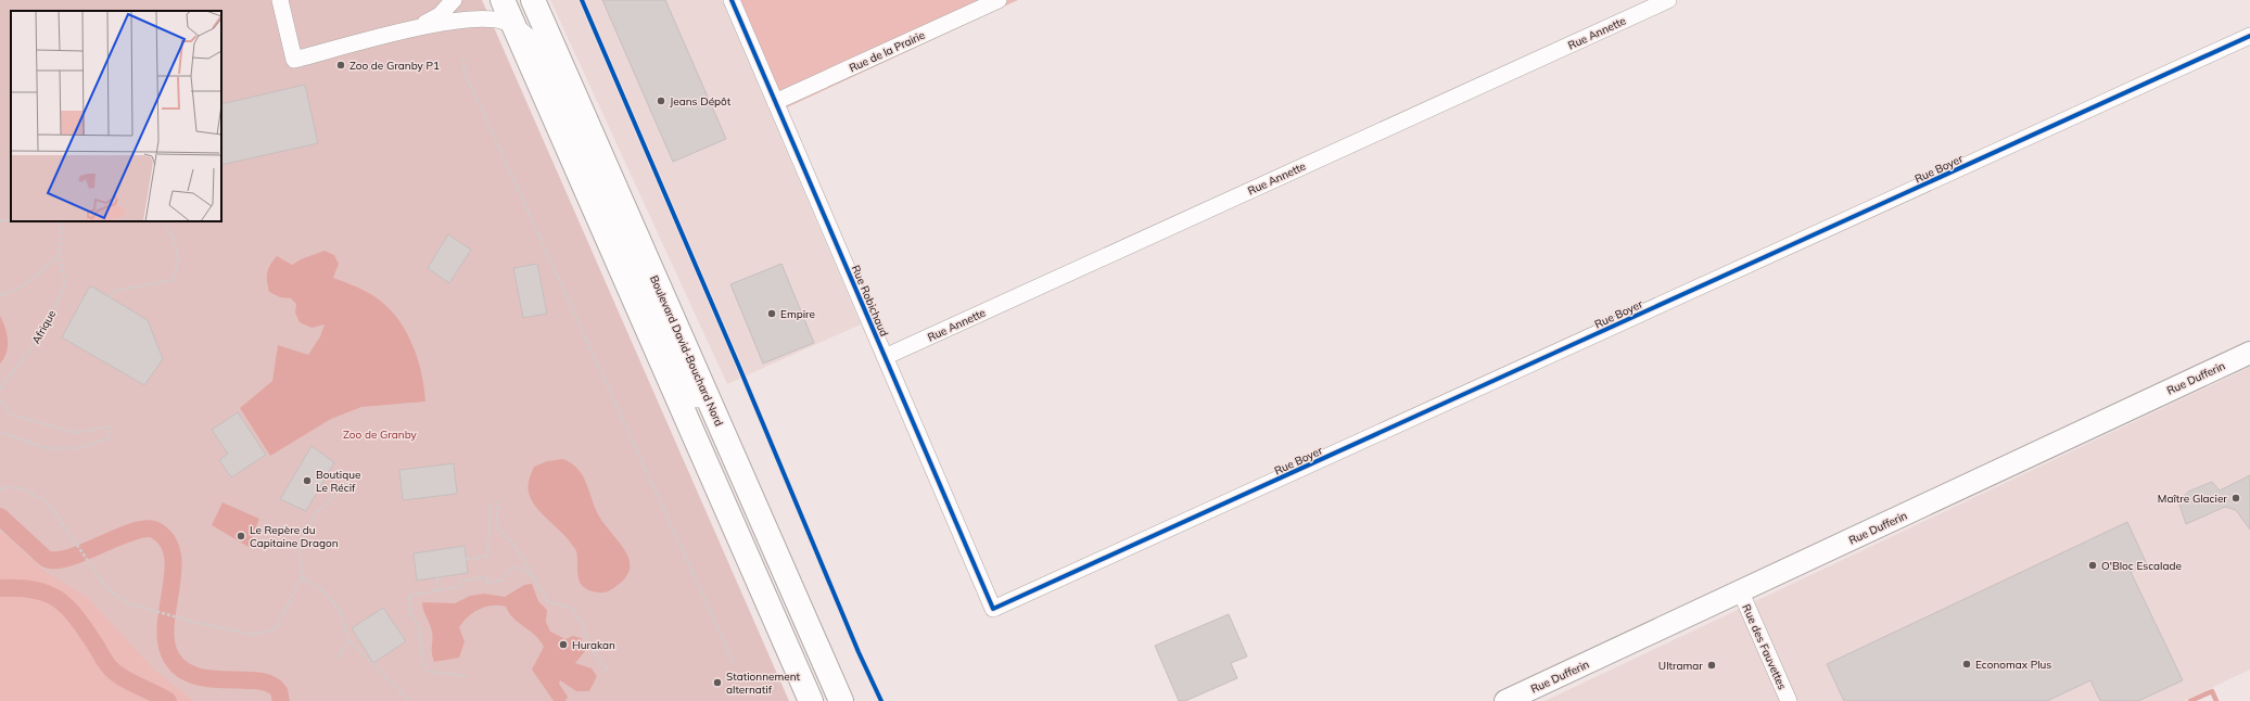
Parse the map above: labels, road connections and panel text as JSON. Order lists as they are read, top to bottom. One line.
{"streets":{"highway":["Boulevard David-Bouchard Nord"],"main road":["Rue Dufferin"],"street":["Rue Annette","Rue de la Prairie","Rue Boyer","Rue Robichaud","Rue des Fauvettes"],"path":["Afrique"]},"crossings":[["Rue Annette","Rue Robichaud"],["Rue de la Prairie","Rue Robichaud"],["Rue Boyer","Rue Robichaud"],["Rue Dufferin","Rue des Fauvettes"]],"parks":["Zoo de Granby"],"places":["Zoo de Granby P1","Jeans Dépôt","Empire","Boutique Le Récif","Maître Glacier","Le Repère du Capitaine Dragon","O'Bloc Escalade","Hurakan","Economax Plus","Ultramar","Stationnement alternatif"]}
